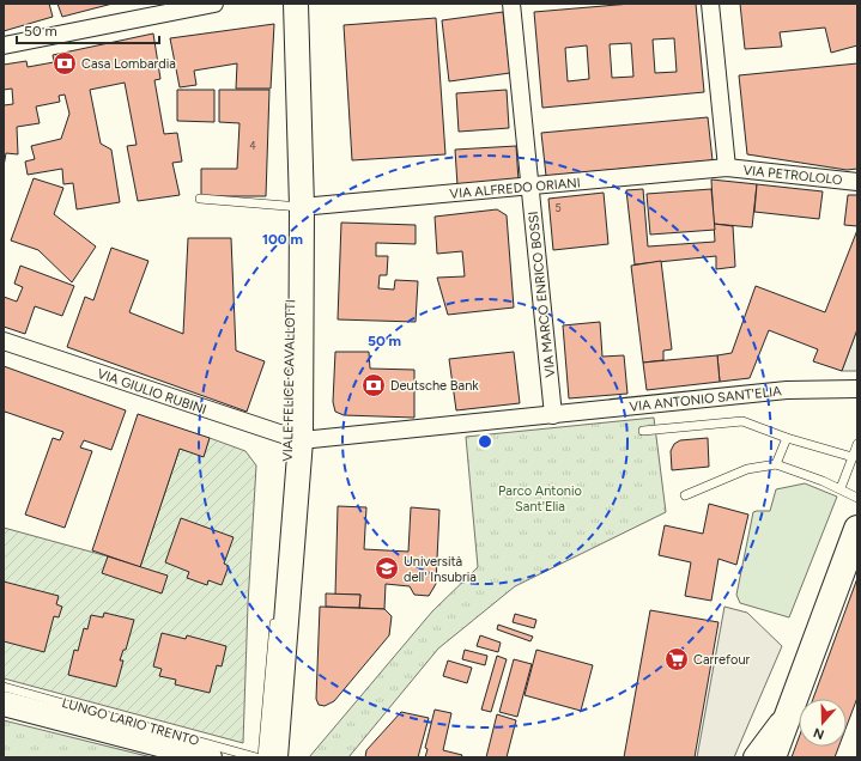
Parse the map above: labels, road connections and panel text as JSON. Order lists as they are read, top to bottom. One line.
{"streets":{"street":["VIA PETROLOLO","VIA ALFREDO ORIANI","VIA MARCO ENRICO BOSSI","VIALE FELICE CAVALLOTTI","VIA GIULIO RUBINI","VIA ANTONIO SANT'ELIA","LUNGO LARIO TRENTO"]},"crossings":[["VIA PETROLOLO","VIA ALFREDO ORIANI"],["VIA ALFREDO ORIANI","VIA MARCO ENRICO BOSSI"],["VIA ALFREDO ORIANI","VIALE FELICE CAVALLOTTI"],["VIA MARCO ENRICO BOSSI","VIA ANTONIO SANT'ELIA"],["VIALE FELICE CAVALLOTTI","VIA GIULIO RUBINI"],["VIALE FELICE CAVALLOTTI","VIA ANTONIO SANT'ELIA"],["VIA GIULIO RUBINI","VIA ANTONIO SANT'ELIA"]],"parks":["Parco Antonio Sant'Elia"],"places":{"bank":["Casa Lombardia","Deutsche Bank"],"school or university":["Università dell' Insubria"],"supermarket":["Carrefour"]},"house_numbers":["4","5"],"scale_bar":"50 m","north":"bottom","rings":["100 m","50 m"]}
